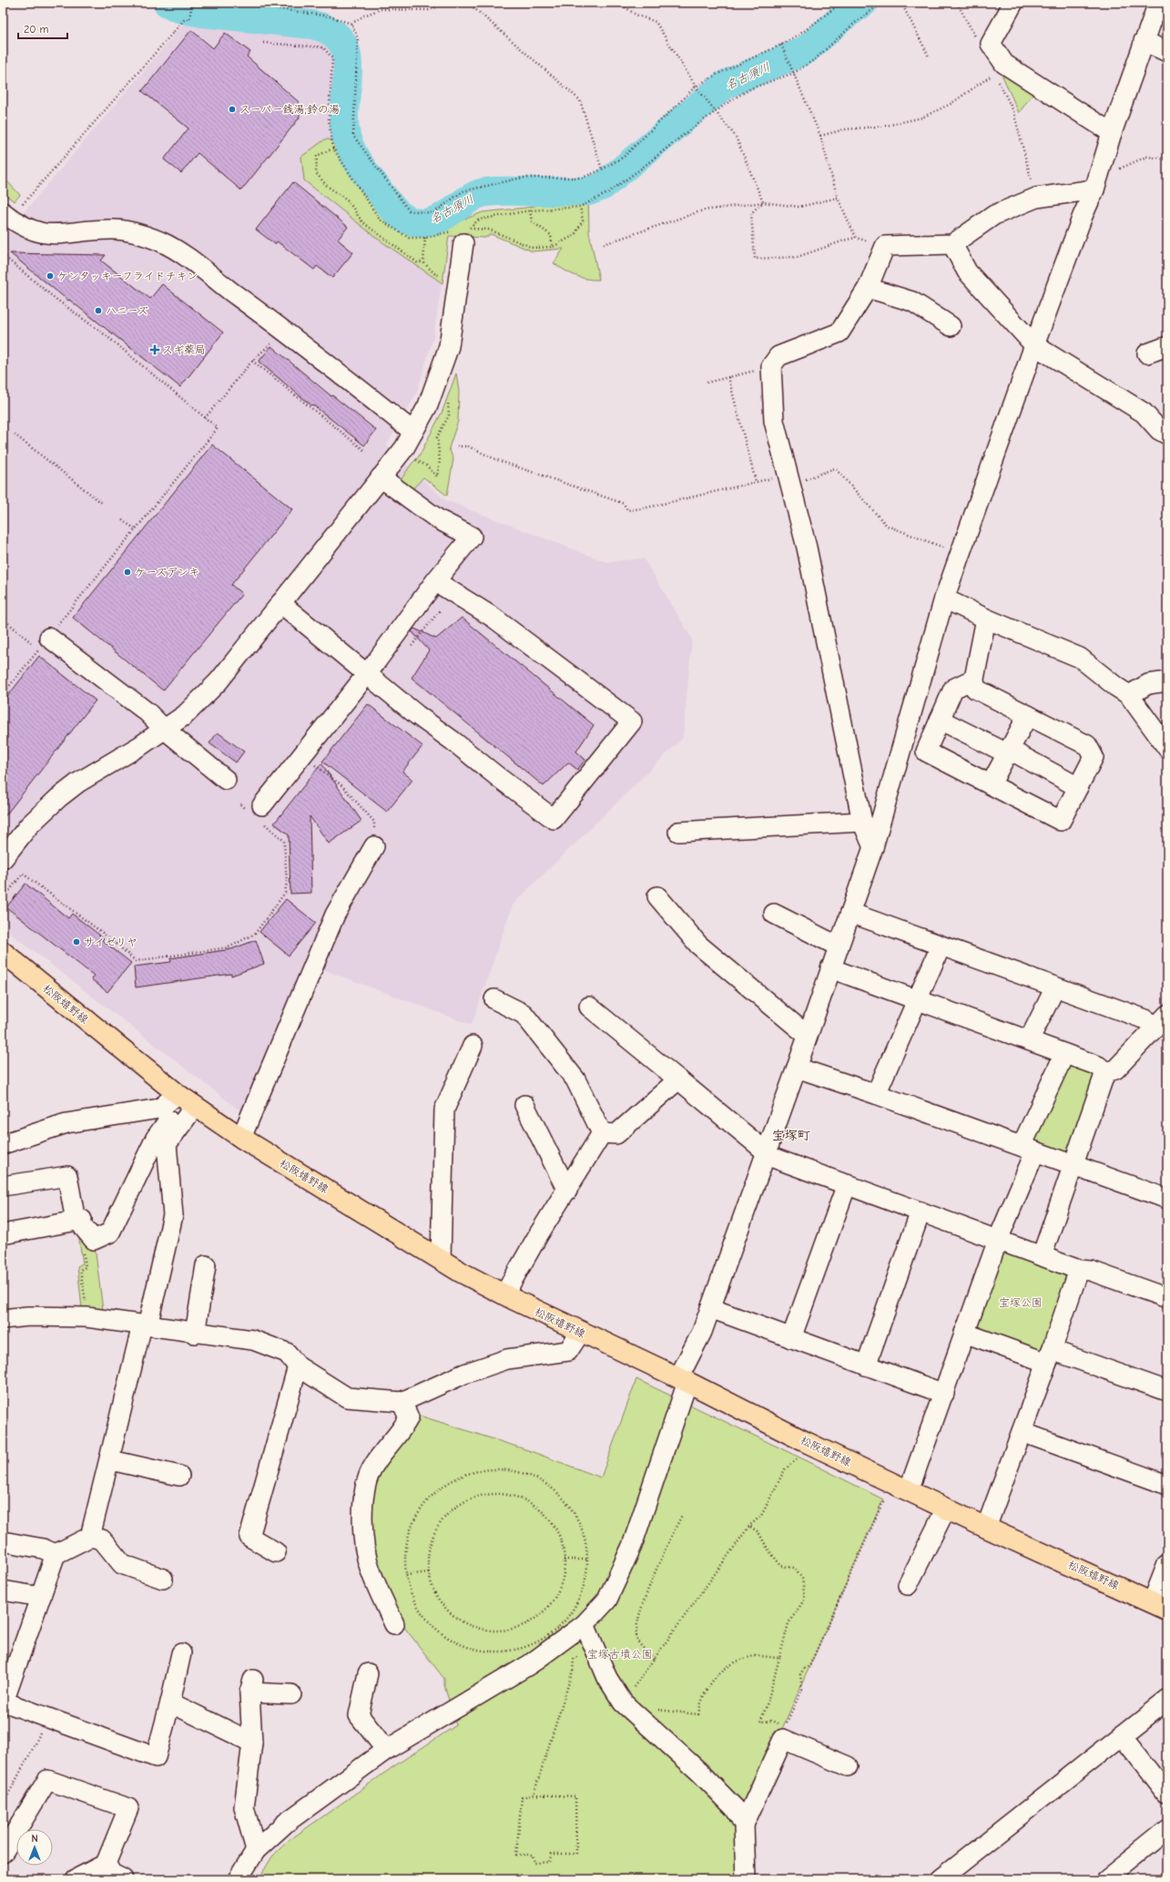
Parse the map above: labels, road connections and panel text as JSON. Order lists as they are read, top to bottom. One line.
{"streets":{"main road":["松阪嬉野線"]},"districts":["宝塚町"],"water":["名古須川"],"parks":["宝塚公園","宝塚古墳公園"],"places":{"other":["スーパー銭湯;鈴の湯","ケンタッキーフライドチキン","ハニーズ","ケーズデンキ","サイゼリヤ"],"health":["スギ薬局"]},"scale_bar":"20 m","north":"top"}
